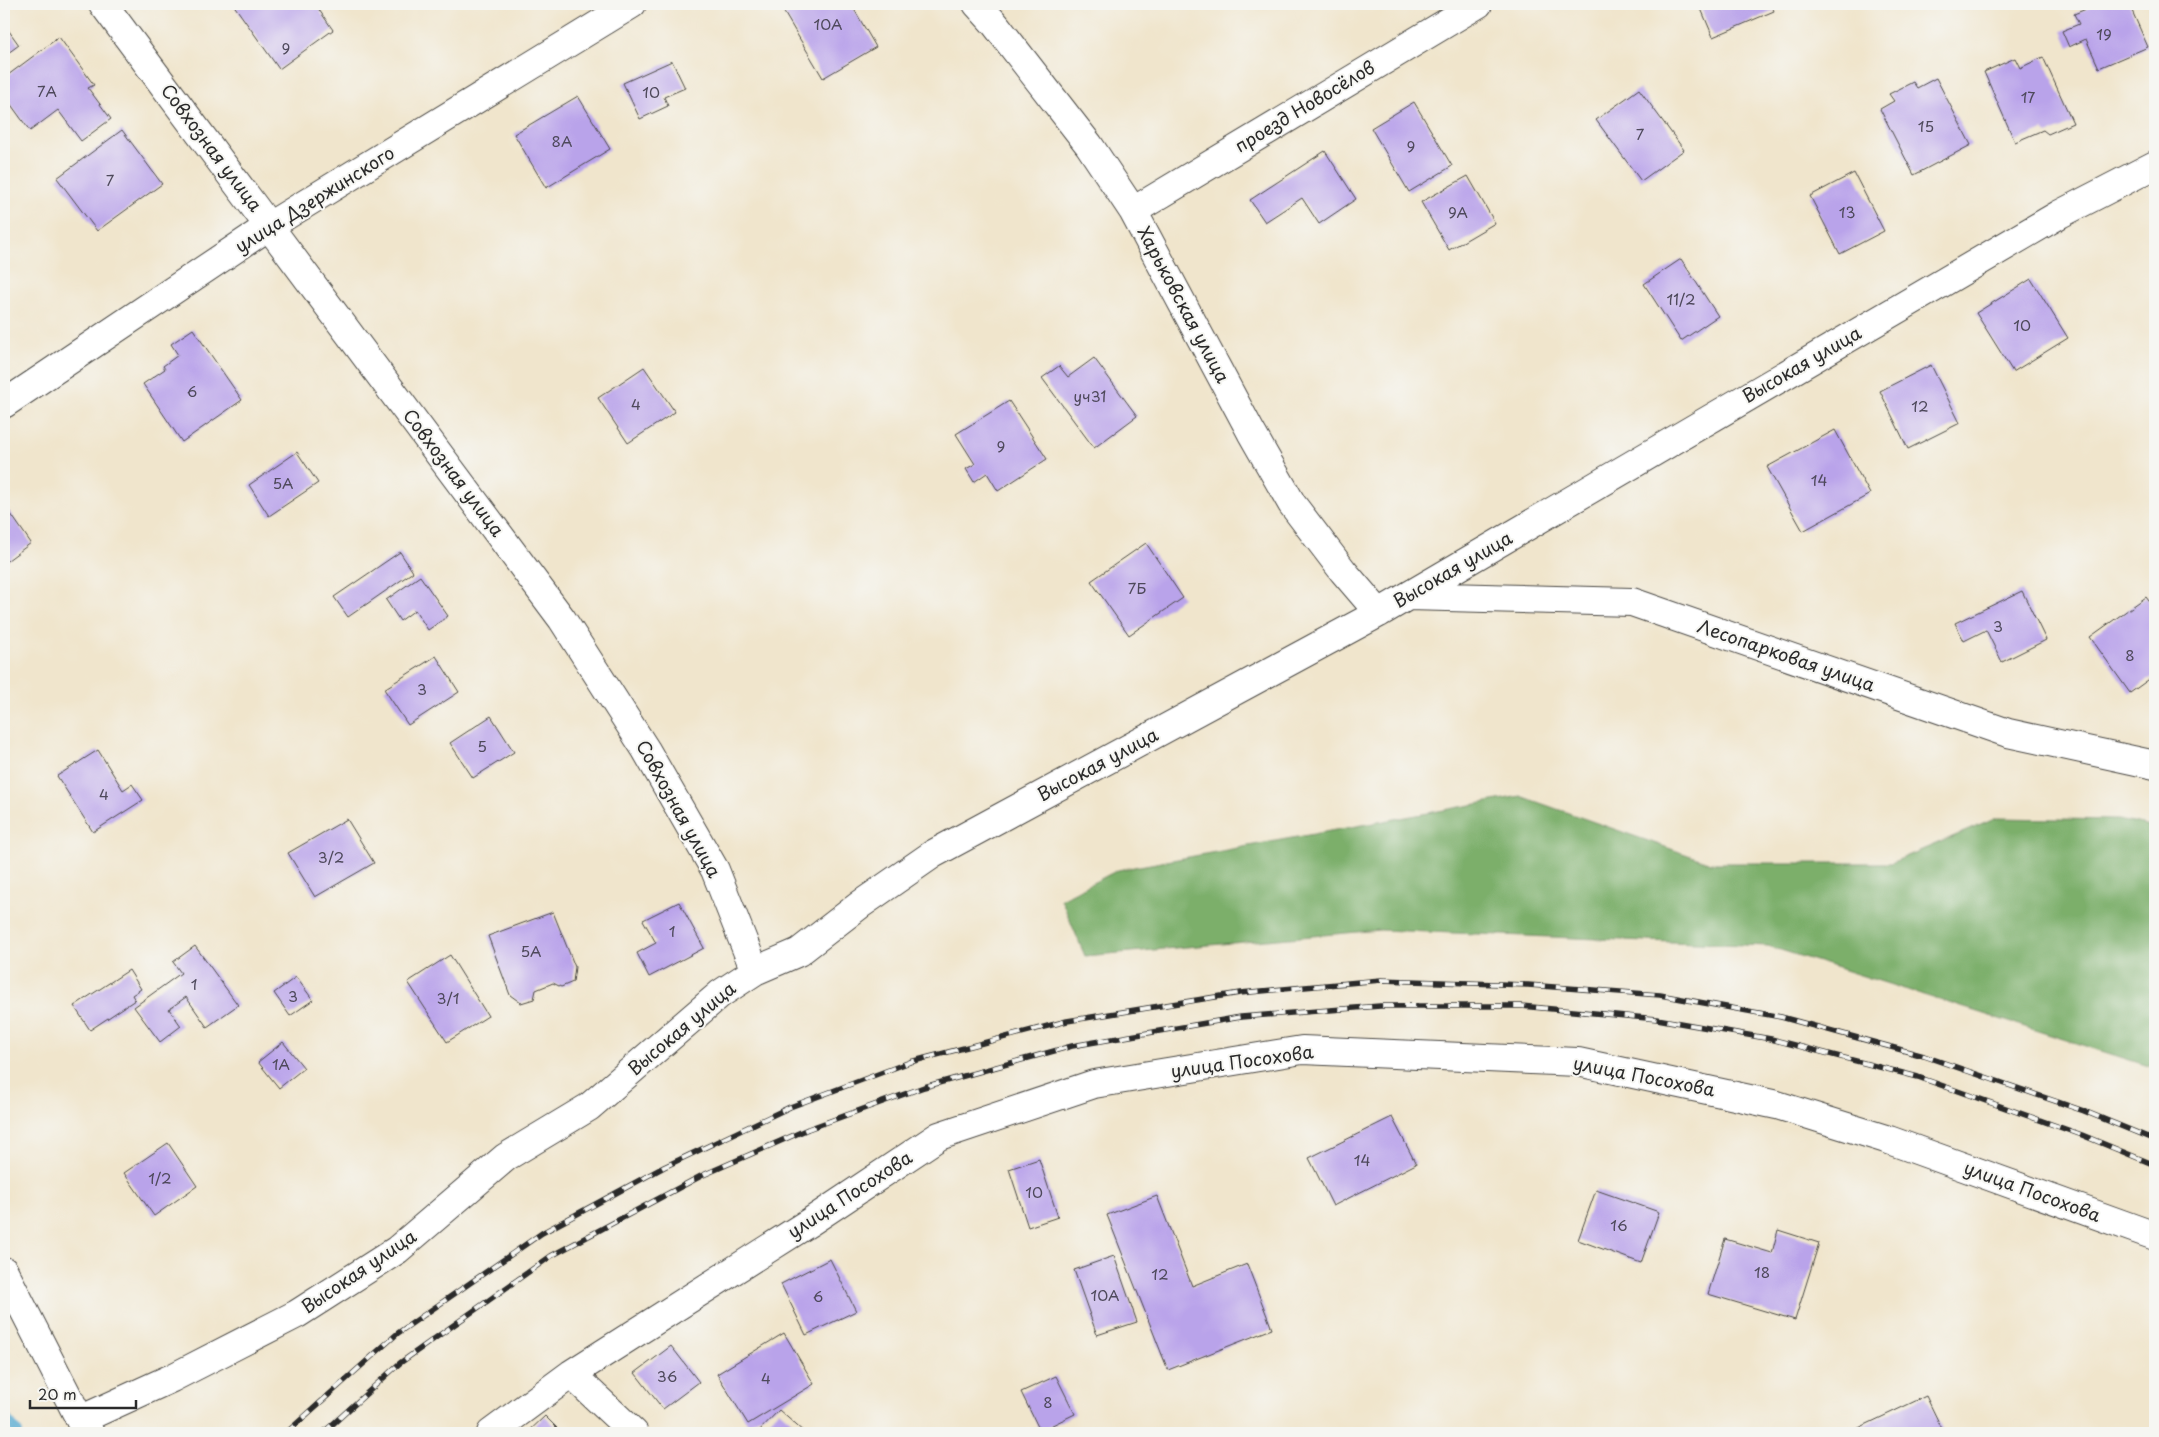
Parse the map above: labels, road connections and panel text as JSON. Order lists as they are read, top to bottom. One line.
{"streets":{"street":["проезд Новосёлов","Совхозная улица","улица Дзержинского","Харьковская улица","Высокая улица","Лесопарковая улица","улица Посохова"]},"crossings":[["проезд Новосёлов","Харьковская улица"],["Совхозная улица","улица Дзержинского"],["Совхозная улица","Высокая улица"],["Харьковская улица","Высокая улица"],["Высокая улица","Лесопарковая улица"]],"house_numbers":["10А","19","9","7А","10","17","15","7","8А","9","7","9А","13","11/2","10","6","уч31","4","12","9","14","5А","7Б","3","8","3","5","4","3/2","1","5А","1","3","3/1","1А","14","1/2","10","16","18","12","10А","6","36","4","8"],"scale_bar":"20 m"}
